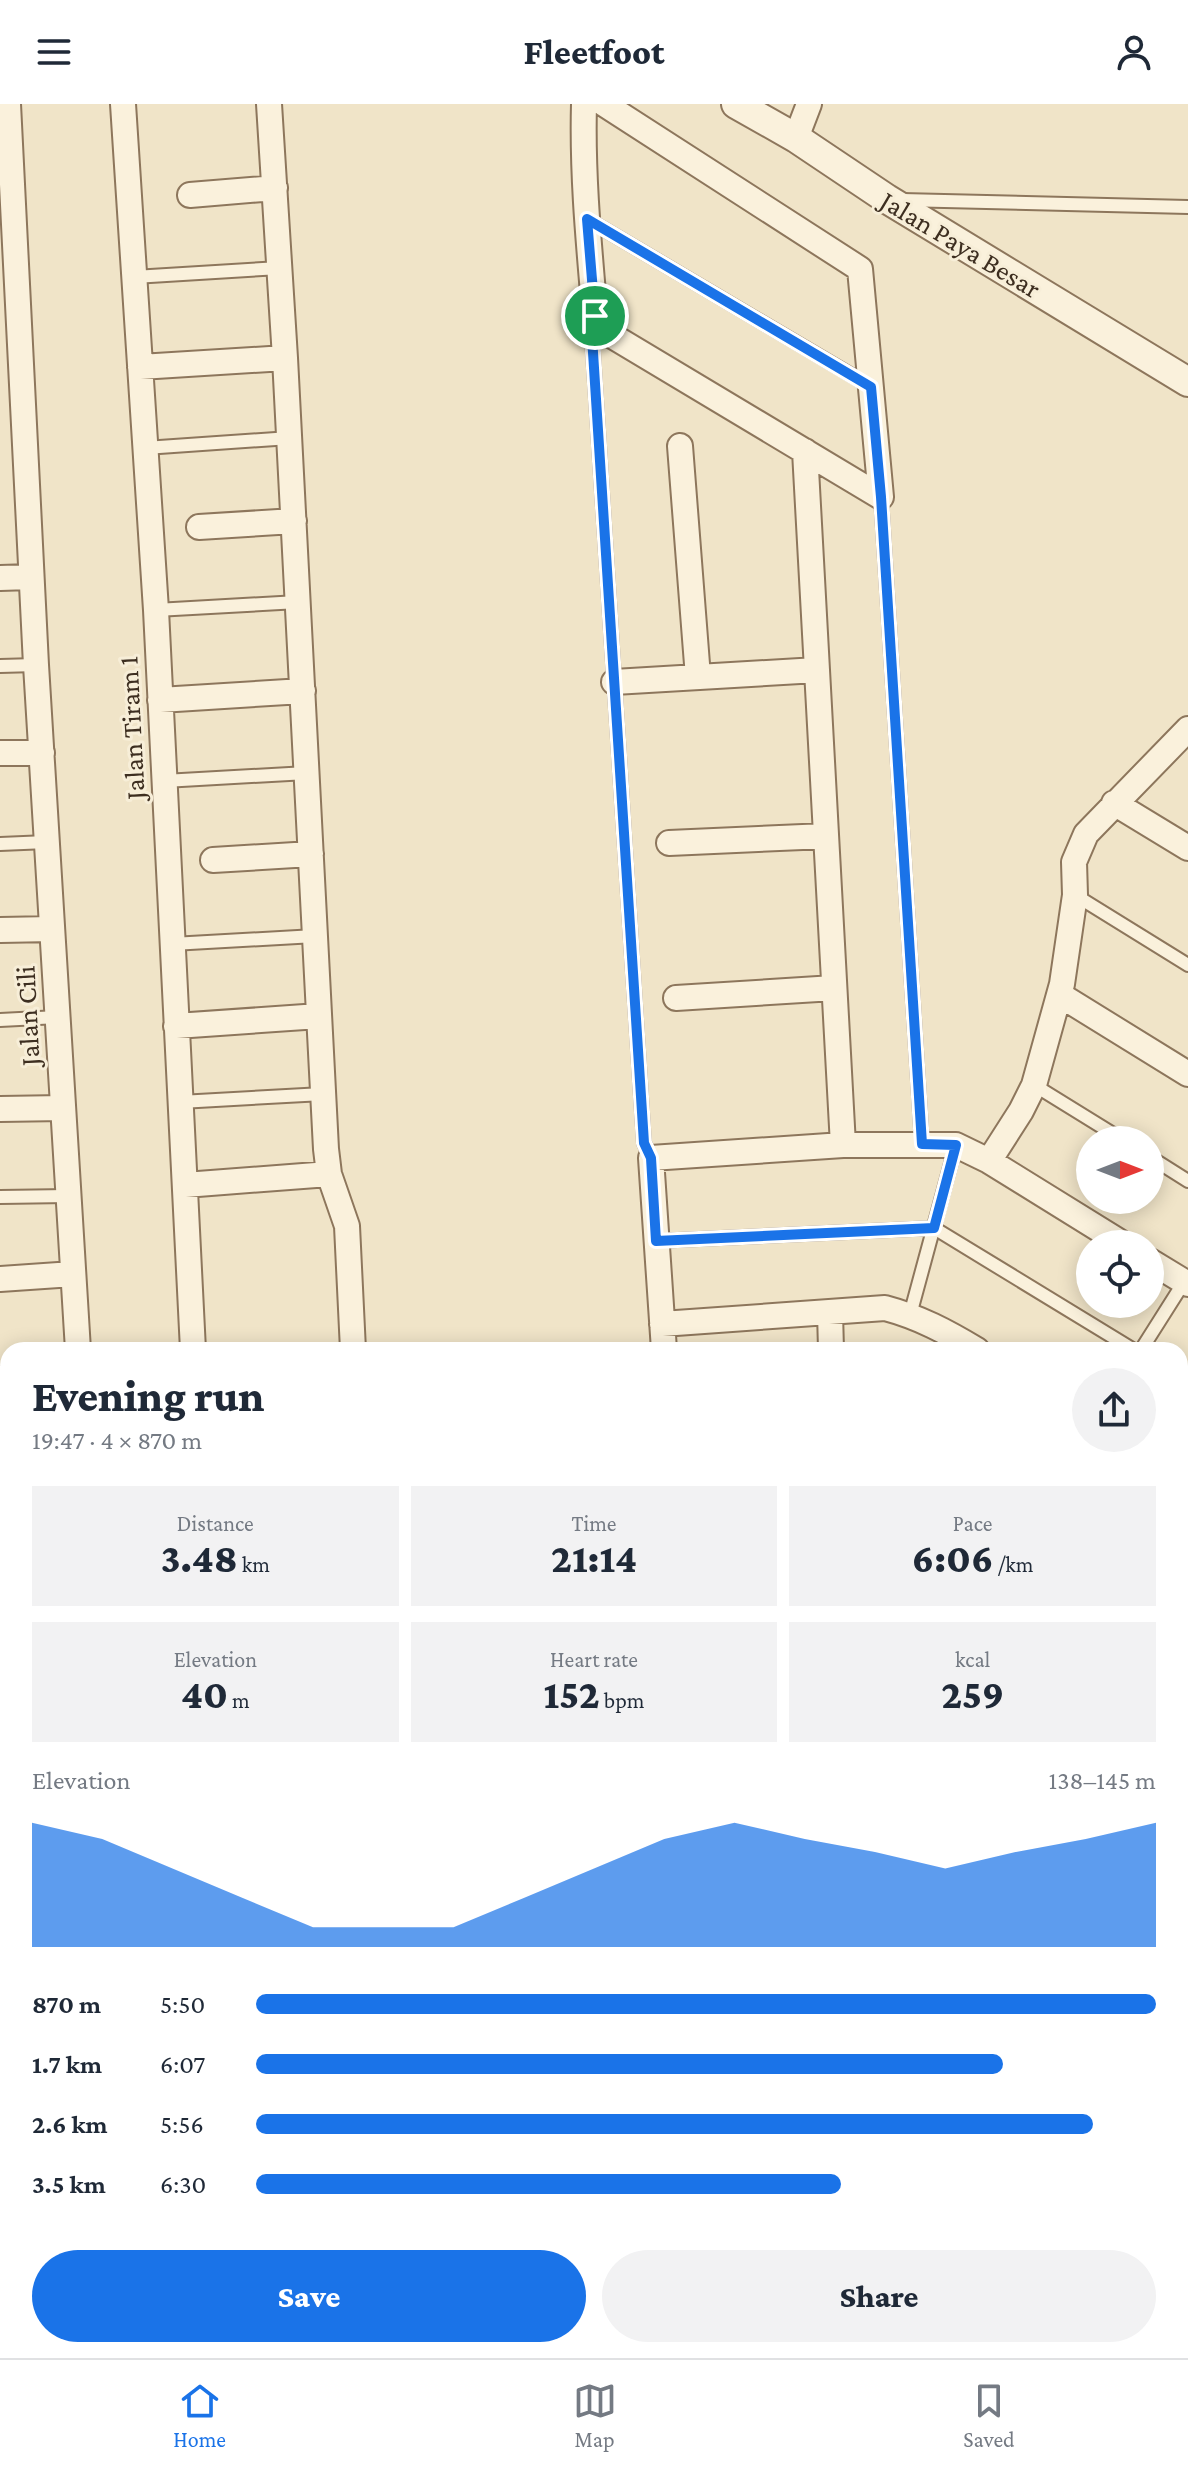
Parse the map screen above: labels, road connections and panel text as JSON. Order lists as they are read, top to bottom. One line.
{"streets":{"street":["Jalan Paya Besar","Jalan Tiram 1","Jalan Cili"]},"north":"right","page":{"header":"Fleetfoot","heading":["Evening run","19:47 · 4 × 870 m"],"stats":[["Distance","3.48 km"],["Time","21:14"],["Pace","6:06 /km"],["Elevation","40 m"],["Heart rate","152 bpm"],["kcal","259"]],"chart":["Elevation","138–145 m"],"list":[{"name":"870 m","note":"5:50"},{"name":"1.7 km","note":"6:07"},{"name":"2.6 km","note":"5:56"},{"name":"3.5 km","note":"6:30"}],"buttons":["Save","Share"],"tabs":["Home","Map","Saved"]}}
